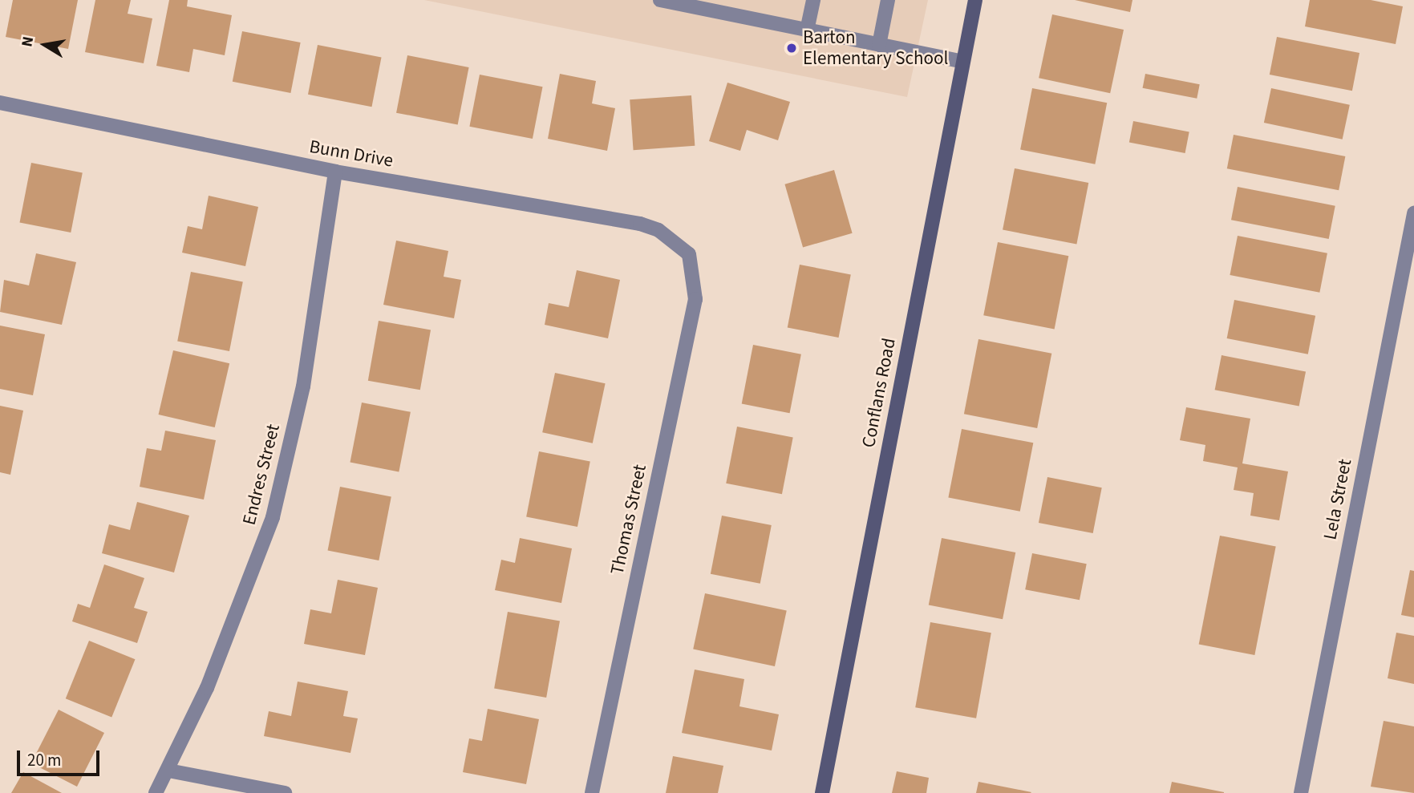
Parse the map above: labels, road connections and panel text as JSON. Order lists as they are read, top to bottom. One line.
{"streets":{"main road":["Conflans Road"],"street":["Bunn Drive","Endres Street","Lela Street","Thomas Street"]},"crossings":[["Bunn Drive","Endres Street"],["Bunn Drive","Thomas Street"]],"places":["Barton Elementary School"],"scale_bar":"20 m","north":"left"}
